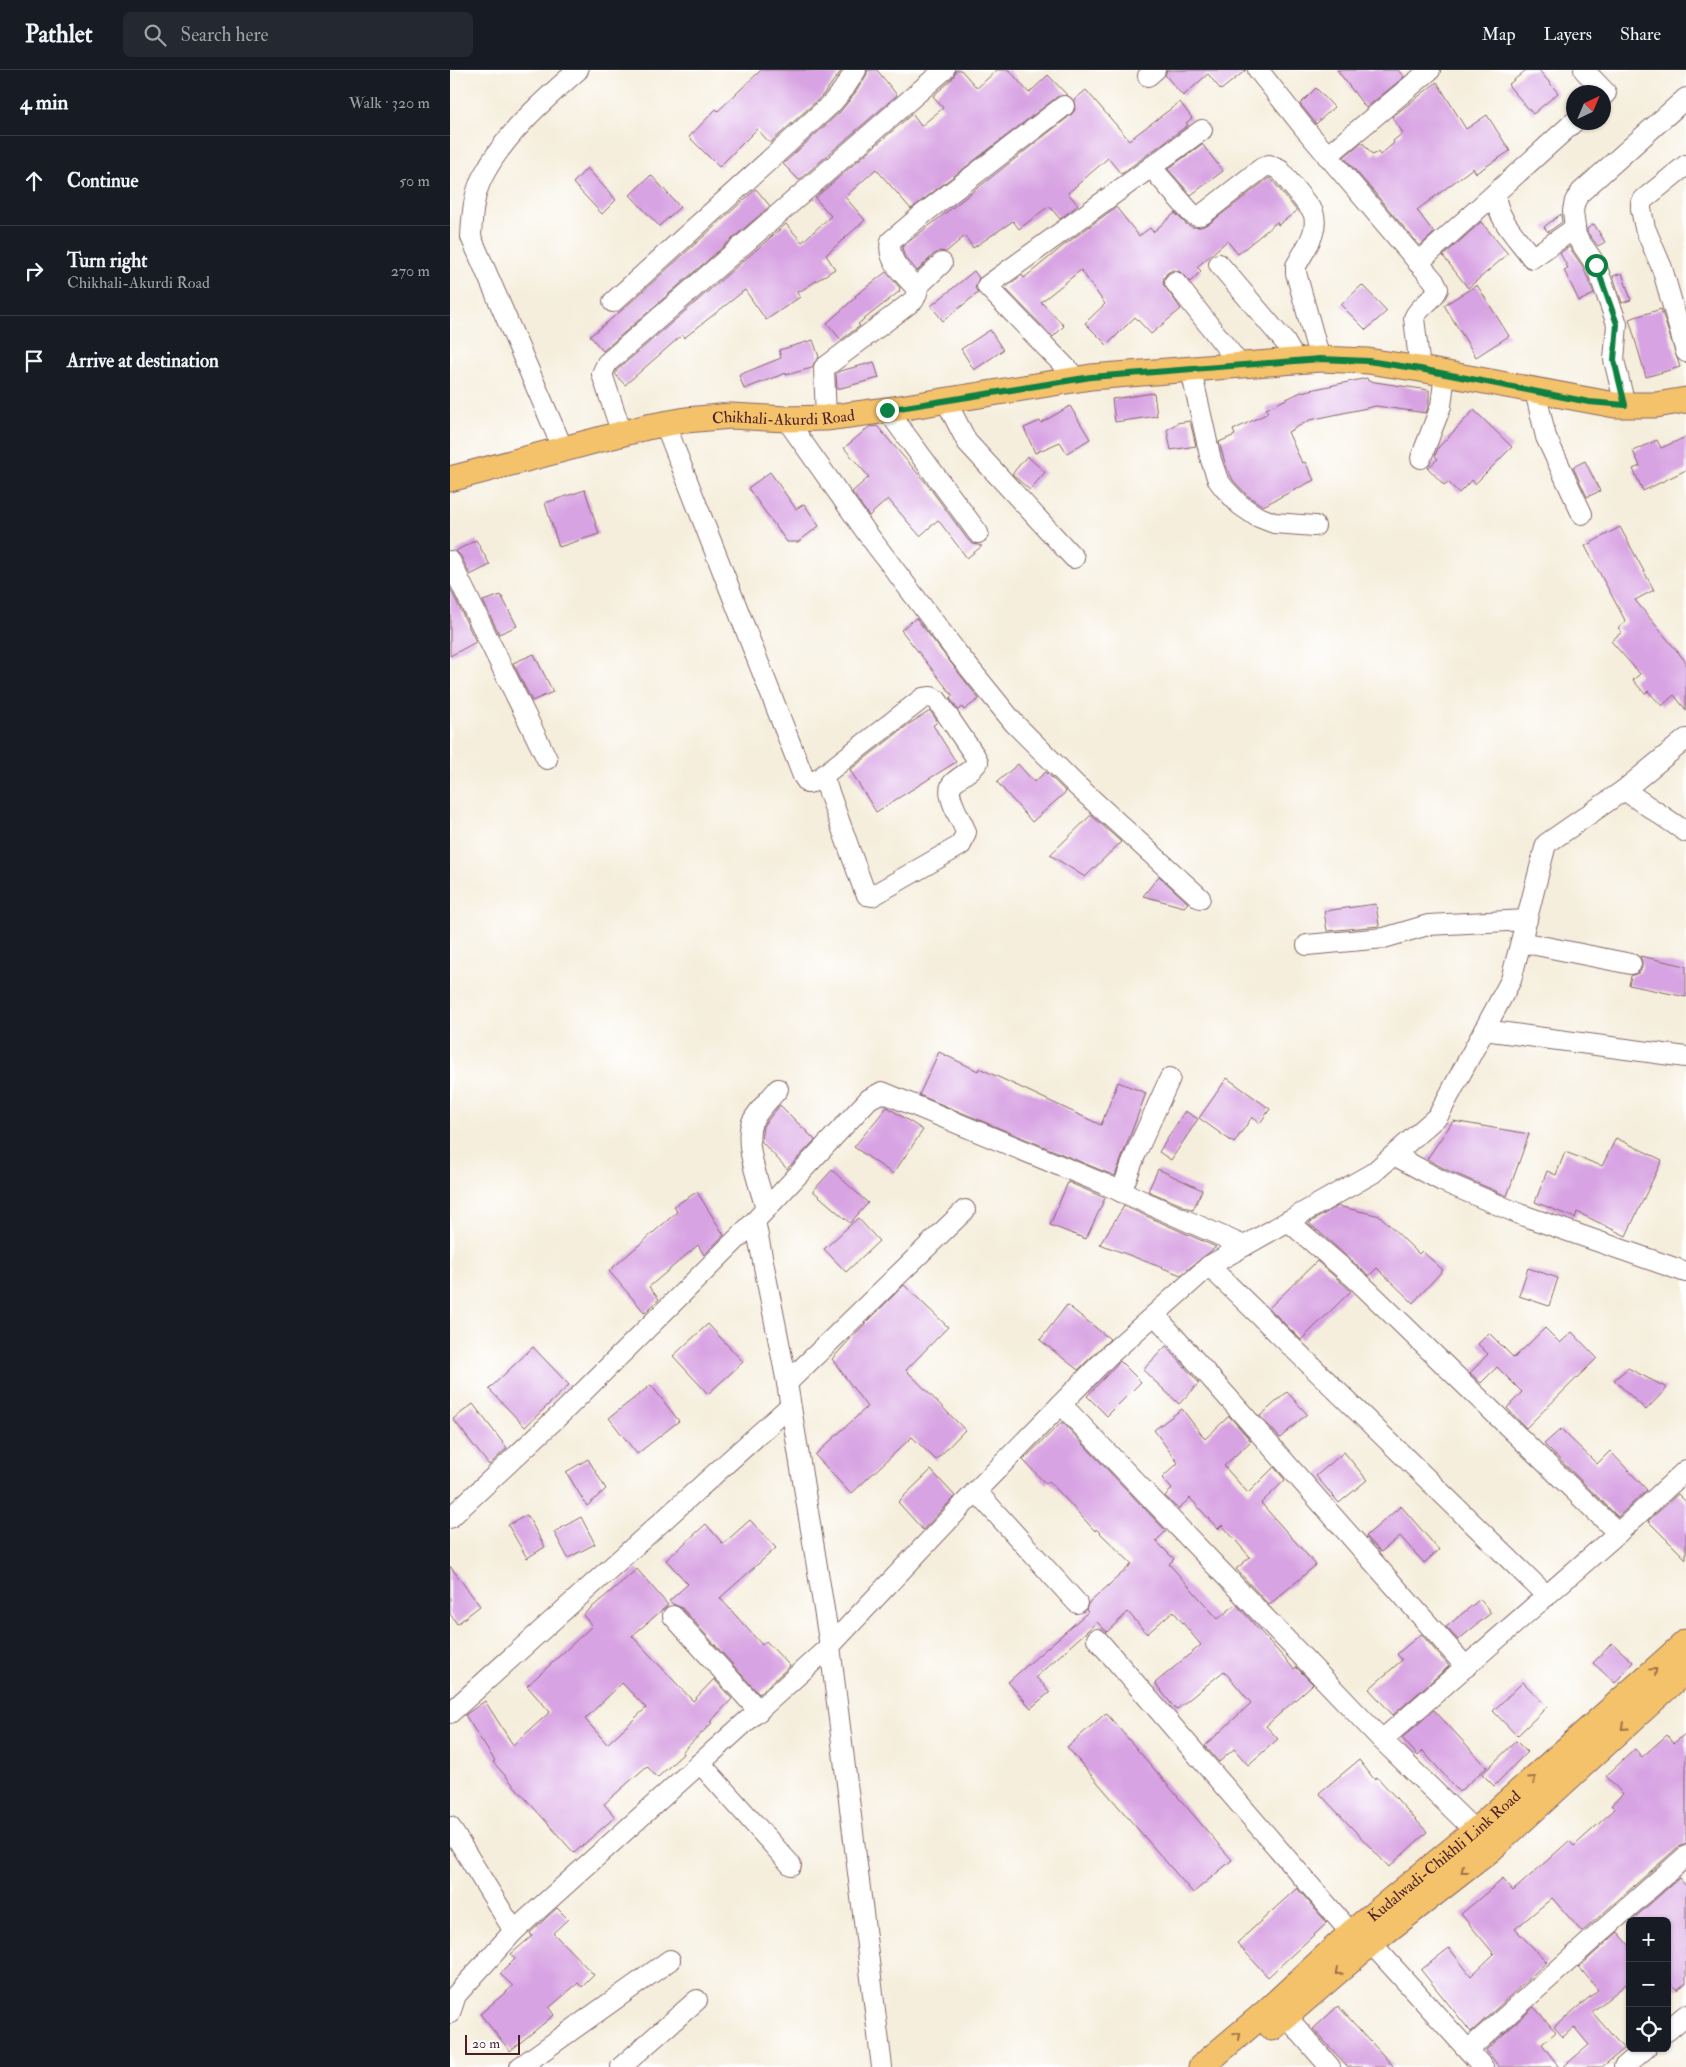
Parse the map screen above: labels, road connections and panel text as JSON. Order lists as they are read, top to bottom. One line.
{"streets":{"main road":["Chikhali-Akurdi Road","Kudalwadi-Chikhli Link Road"]},"scale_bar":"20 m","north":"top right","page":{"header":"Pathlet","search":"Search here","nav":["Map","Layers","Share"],"heading":["4 min","Walk · 320 m"],"list":[["Continue","50 m"],["Turn right","Chikhali-Akurdi Road","270 m"],"Arrive at destination"],"map_buttons":["+","−"],"scale":"20 m"}}
